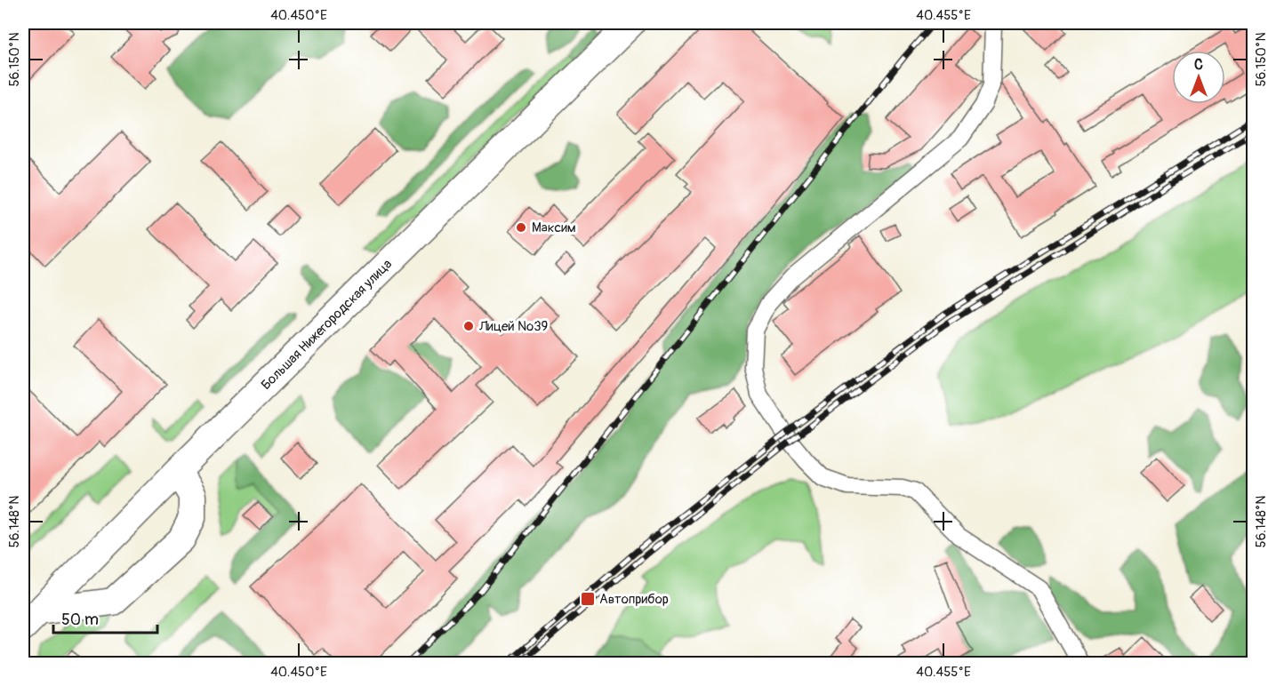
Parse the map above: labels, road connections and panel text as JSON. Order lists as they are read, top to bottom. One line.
{"streets":{"main road":["Большая Нижегородская улица"]},"places":{"other":["Максим","Лицей №39"],"transit":["Автоприбор"]},"scale_bar":"50 m","north":"top","coordinates":["40.450°E","40.455°E","56.150°N","56.148°N"]}
